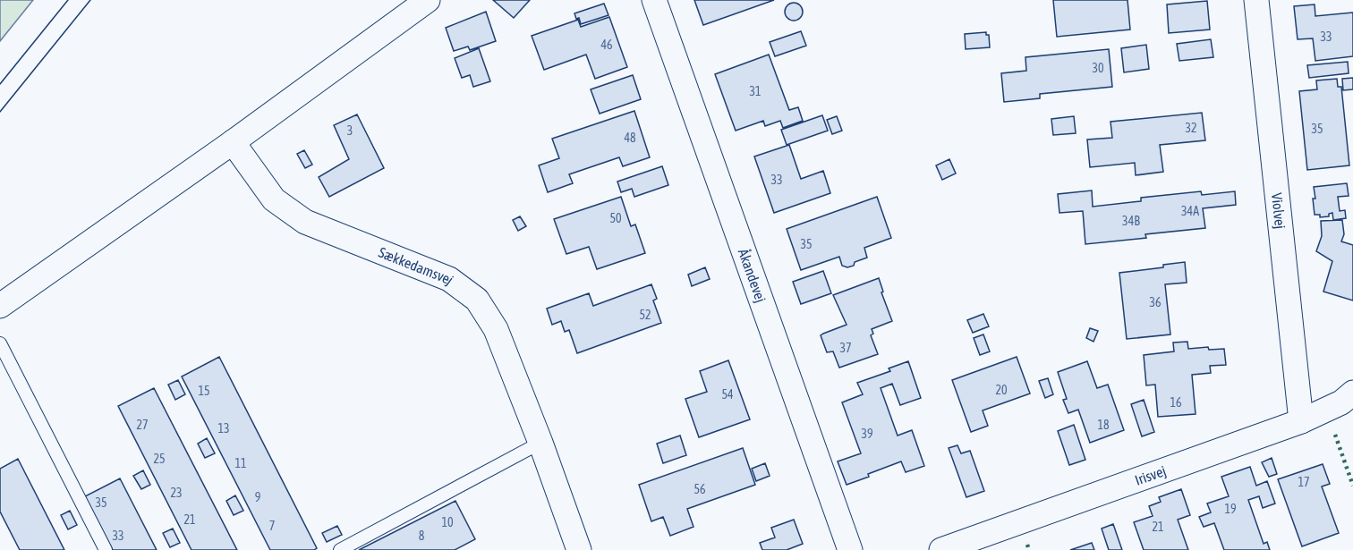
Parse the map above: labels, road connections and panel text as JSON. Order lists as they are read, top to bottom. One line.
{"streets":{"street":["Violvej","Sækkedamsvej","Åkandevej","Irisvej"]},"crossings":[["Violvej","Irisvej"]],"house_numbers":["33","46","30","31","32","35","3","48","33","34A","50","34B","35","36","52","37","20","15","54","16","27","18","13","39","25","11","17","56","23","9","35","19","21","10","7","21","33","8"]}
